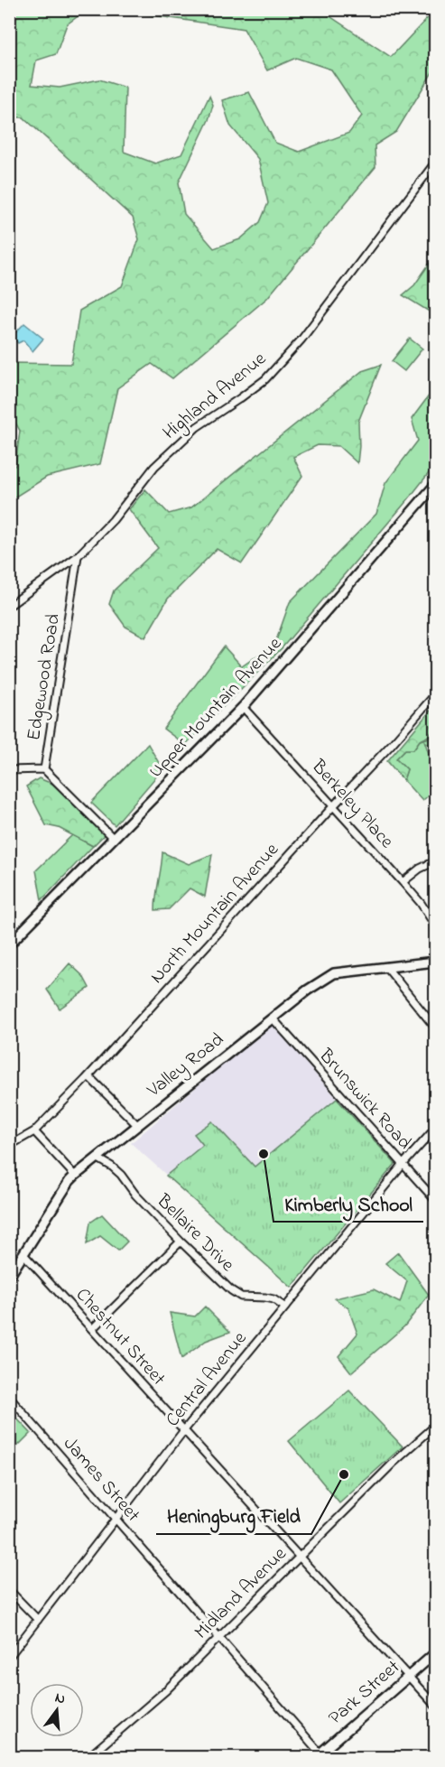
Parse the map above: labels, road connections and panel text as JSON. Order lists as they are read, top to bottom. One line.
{"streets":{"street":["Highland Avenue","Edgewood Road","Upper Mountain Avenue","Berkeley Place","North Mountain Avenue","Valley Road","Brunswick Road","Bellaire Drive","Chestnut Street","Central Avenue","James Street","Midland Avenue","Park Street"]},"crossings":[["Highland Avenue","Edgewood Road"],["Edgewood Road","Upper Mountain Avenue"],["Upper Mountain Avenue","Berkeley Place"],["Berkeley Place","North Mountain Avenue"],["Valley Road","Brunswick Road"],["Valley Road","Bellaire Drive"],["Valley Road","Chestnut Street"],["Brunswick Road","Central Avenue"],["Bellaire Drive","Central Avenue"],["Chestnut Street","Central Avenue"],["Chestnut Street","Midland Avenue"],["Chestnut Street","Park Street"],["Central Avenue","James Street"],["James Street","Midland Avenue"],["James Street","Park Street"]],"places":["Kimberly School","Heningburg Field"],"north":"top"}
